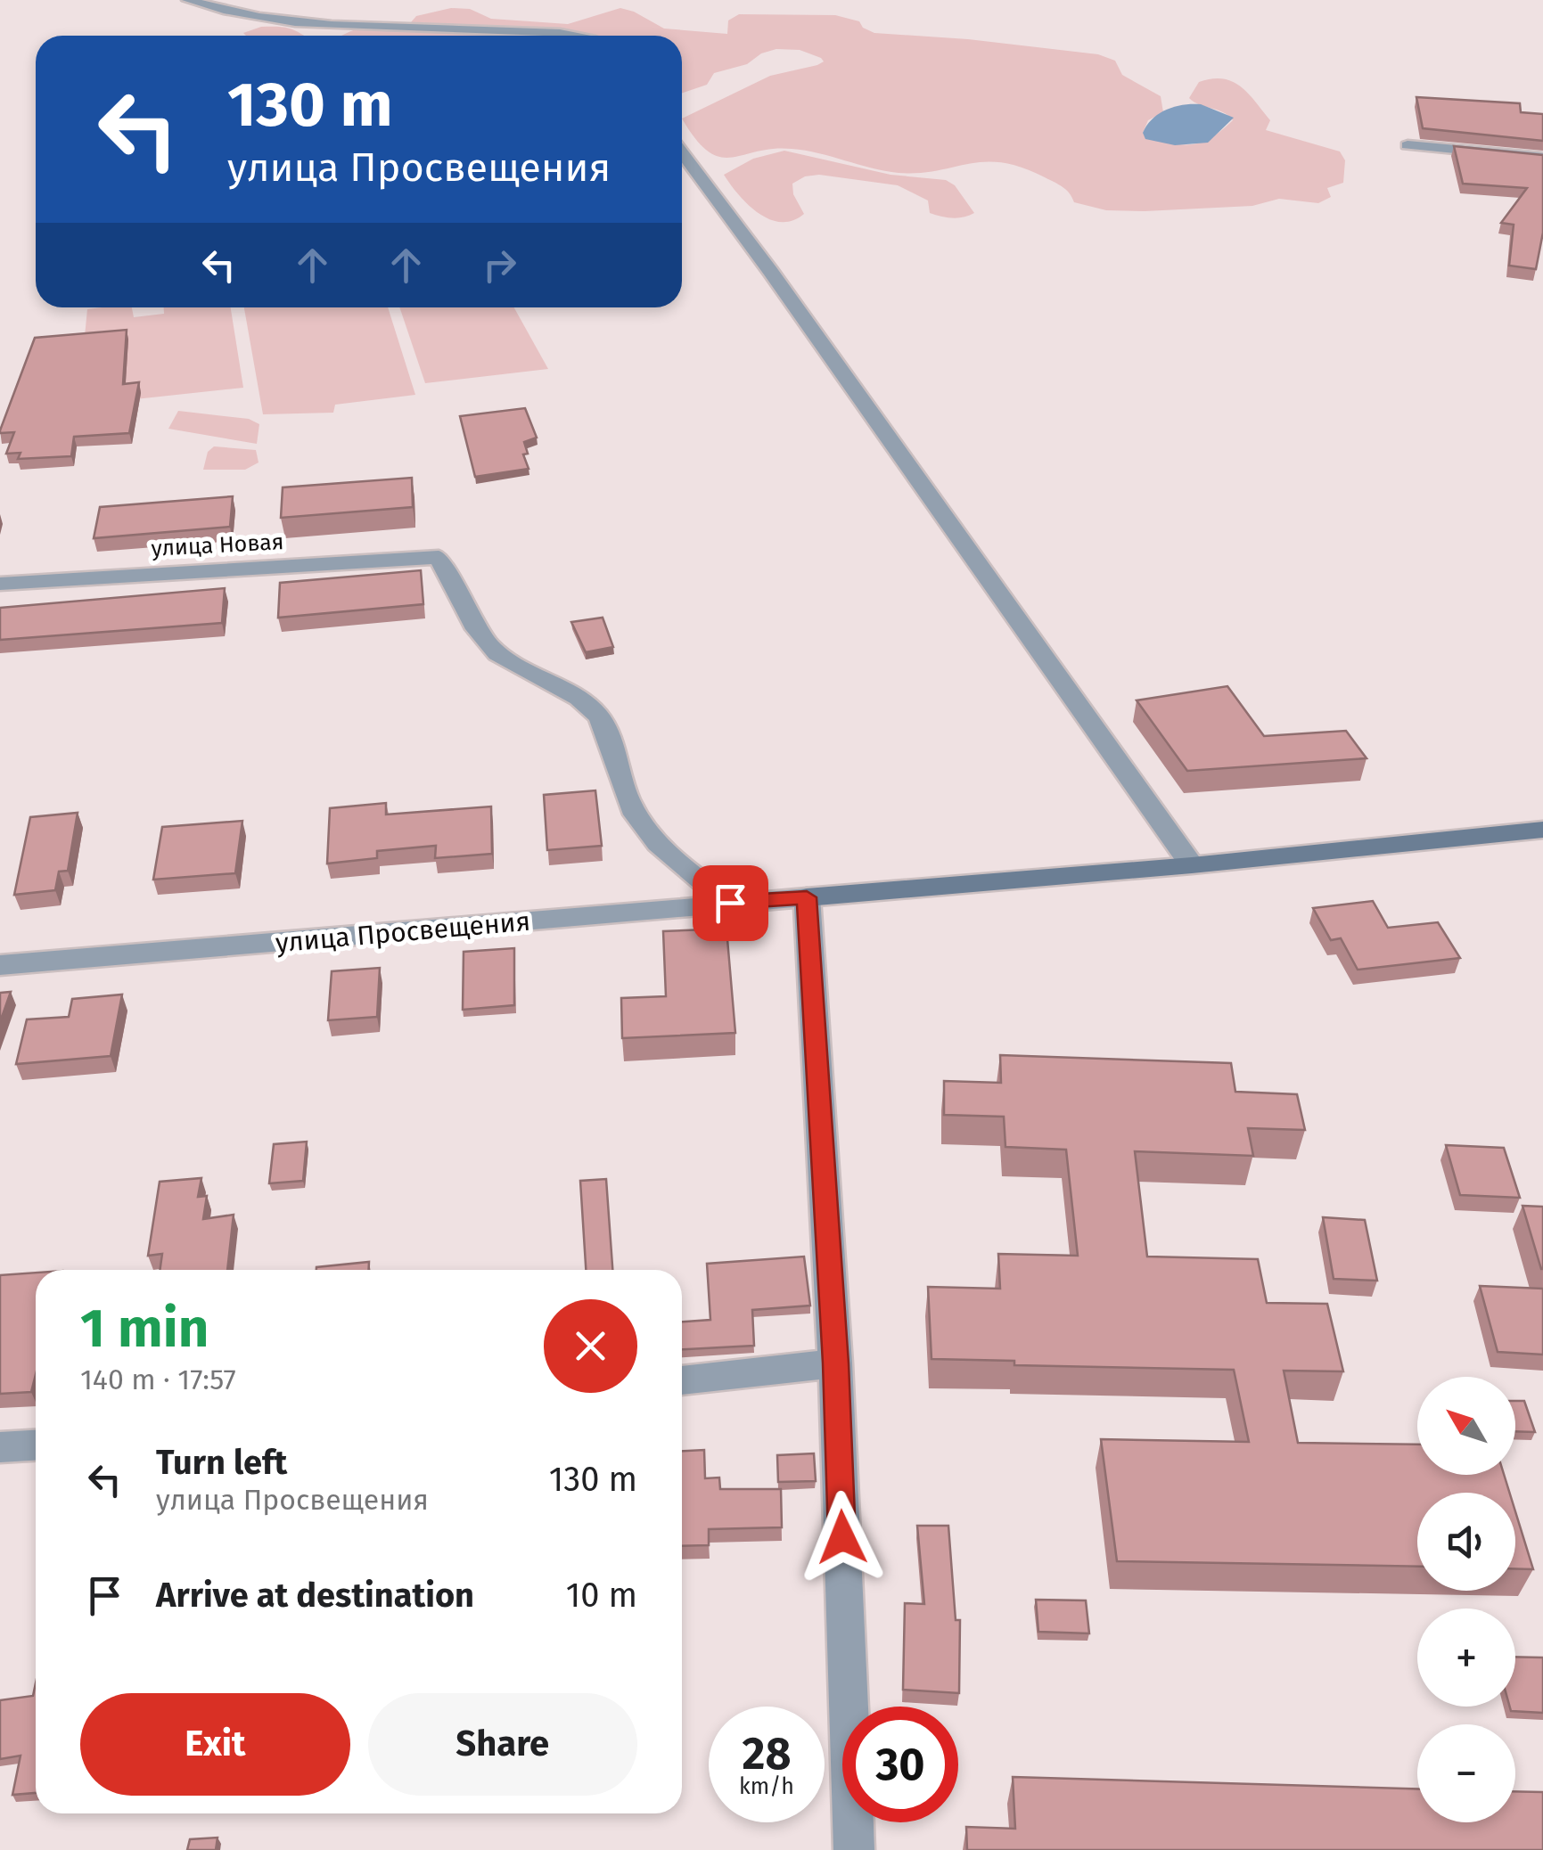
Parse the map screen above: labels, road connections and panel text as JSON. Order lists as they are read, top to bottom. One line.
{"streets":{"street":["улица Новая","улица Просвещения"]},"crossings":[["улица Новая","улица Просвещения"]],"north":"top left","page":{"turn":["130 m","улица Просвещения"],"heading":["1 min","140 m · 17:57"],"map_buttons":["+","−"],"list":[{"name":"Turn left","note":"улица Просвещения","value":"130 m"},{"name":"Arrive at destination","value":"10 m"}],"buttons":["Exit","Share"],"speed":"28 km/h","limit":"30"}}
